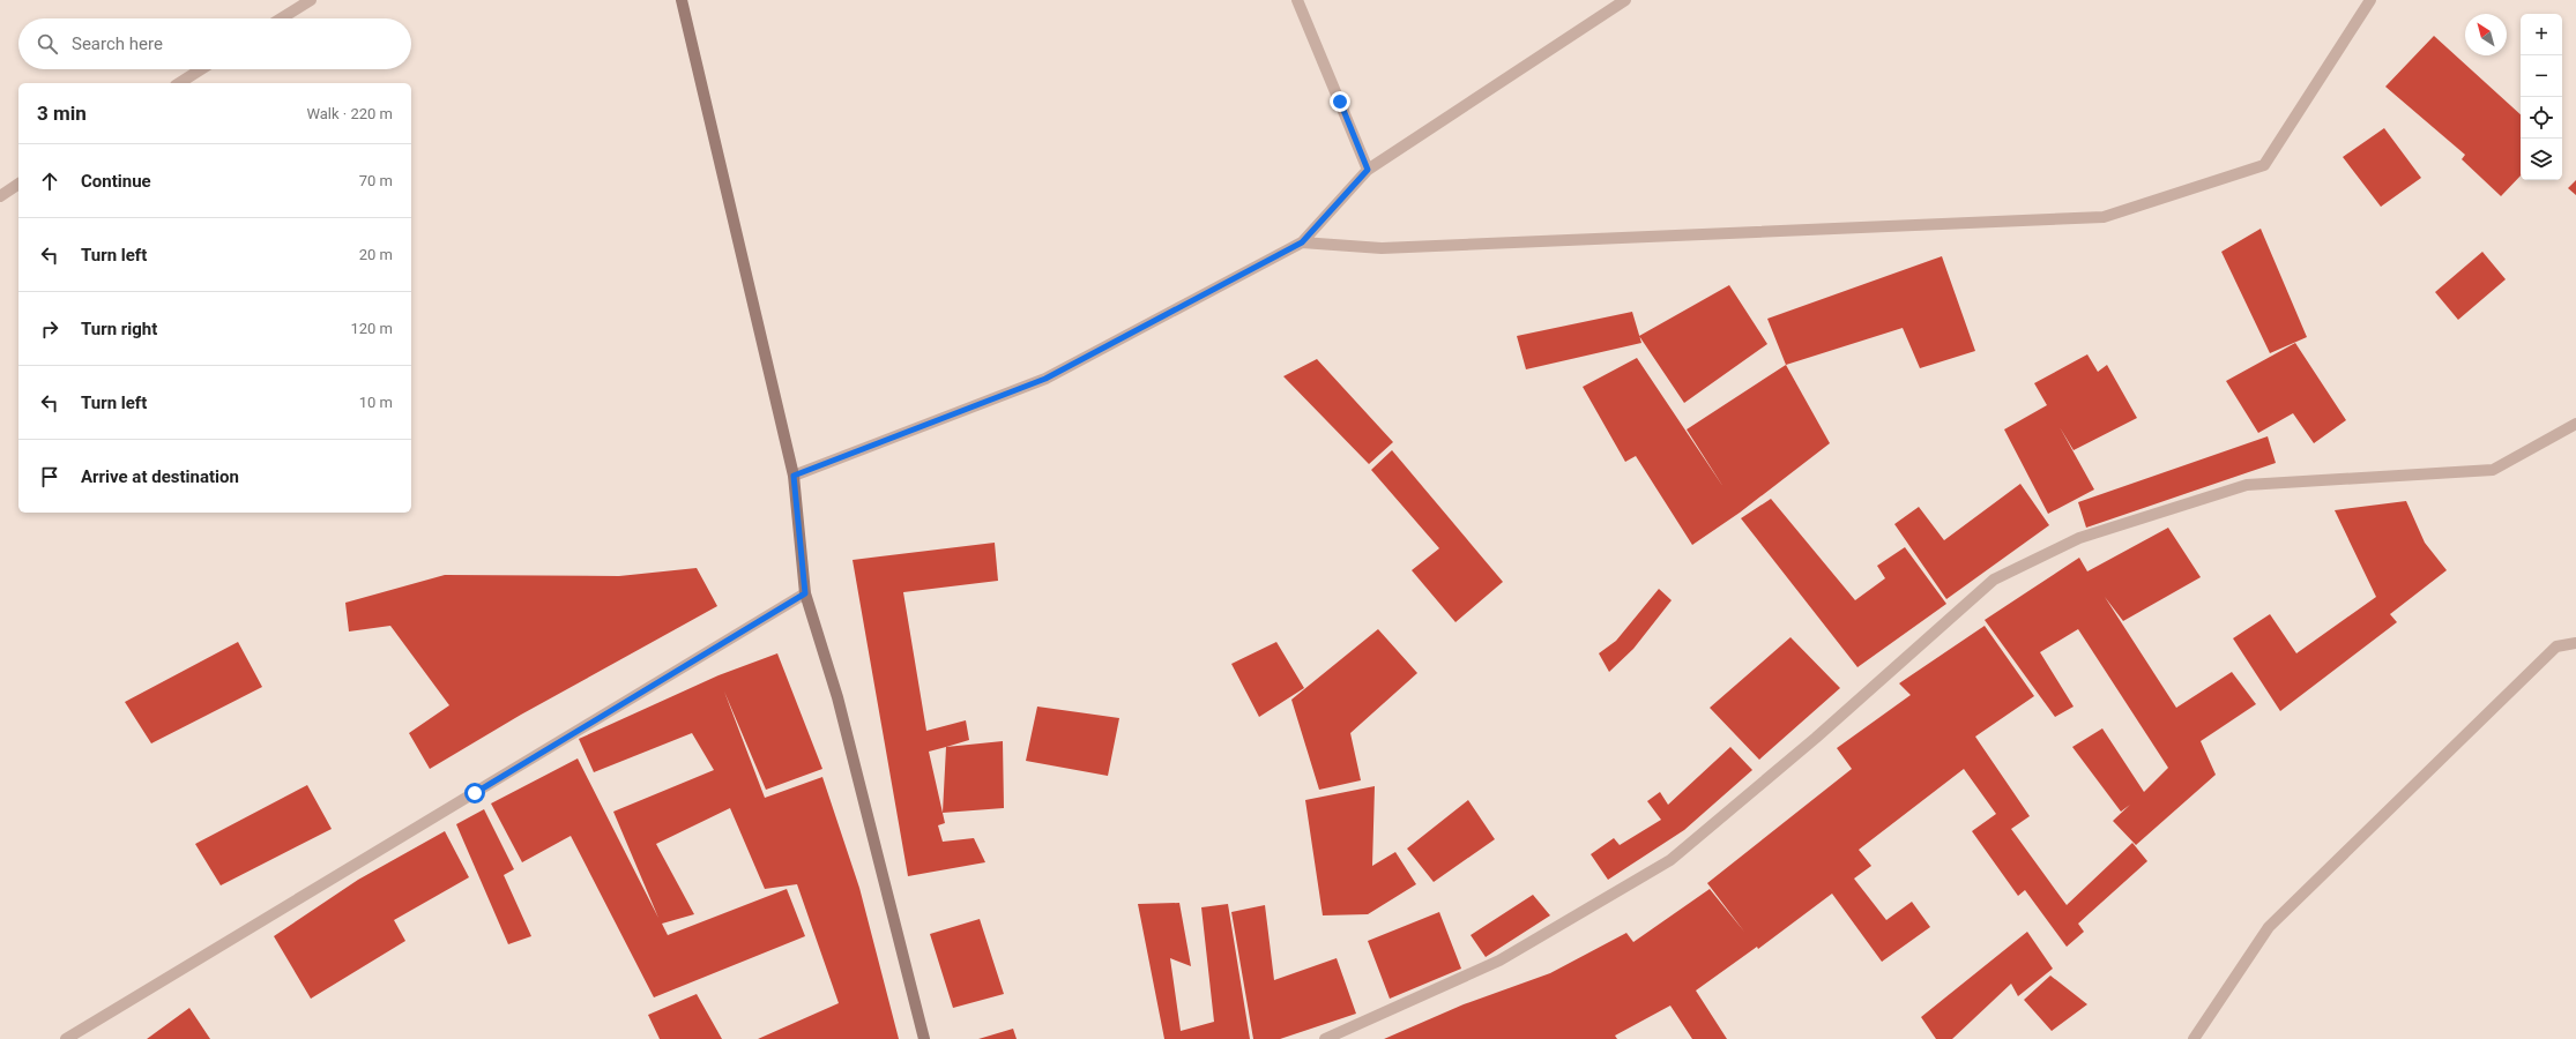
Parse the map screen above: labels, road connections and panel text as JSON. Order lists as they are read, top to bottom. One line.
{"north":"top left","page":{"map_buttons":["+","−"],"search":"Search here","heading":["3 min","Walk · 220 m"],"list":[["Continue","70 m"],["Turn left","20 m"],["Turn right","120 m"],["Turn left","10 m"],"Arrive at destination"]}}
